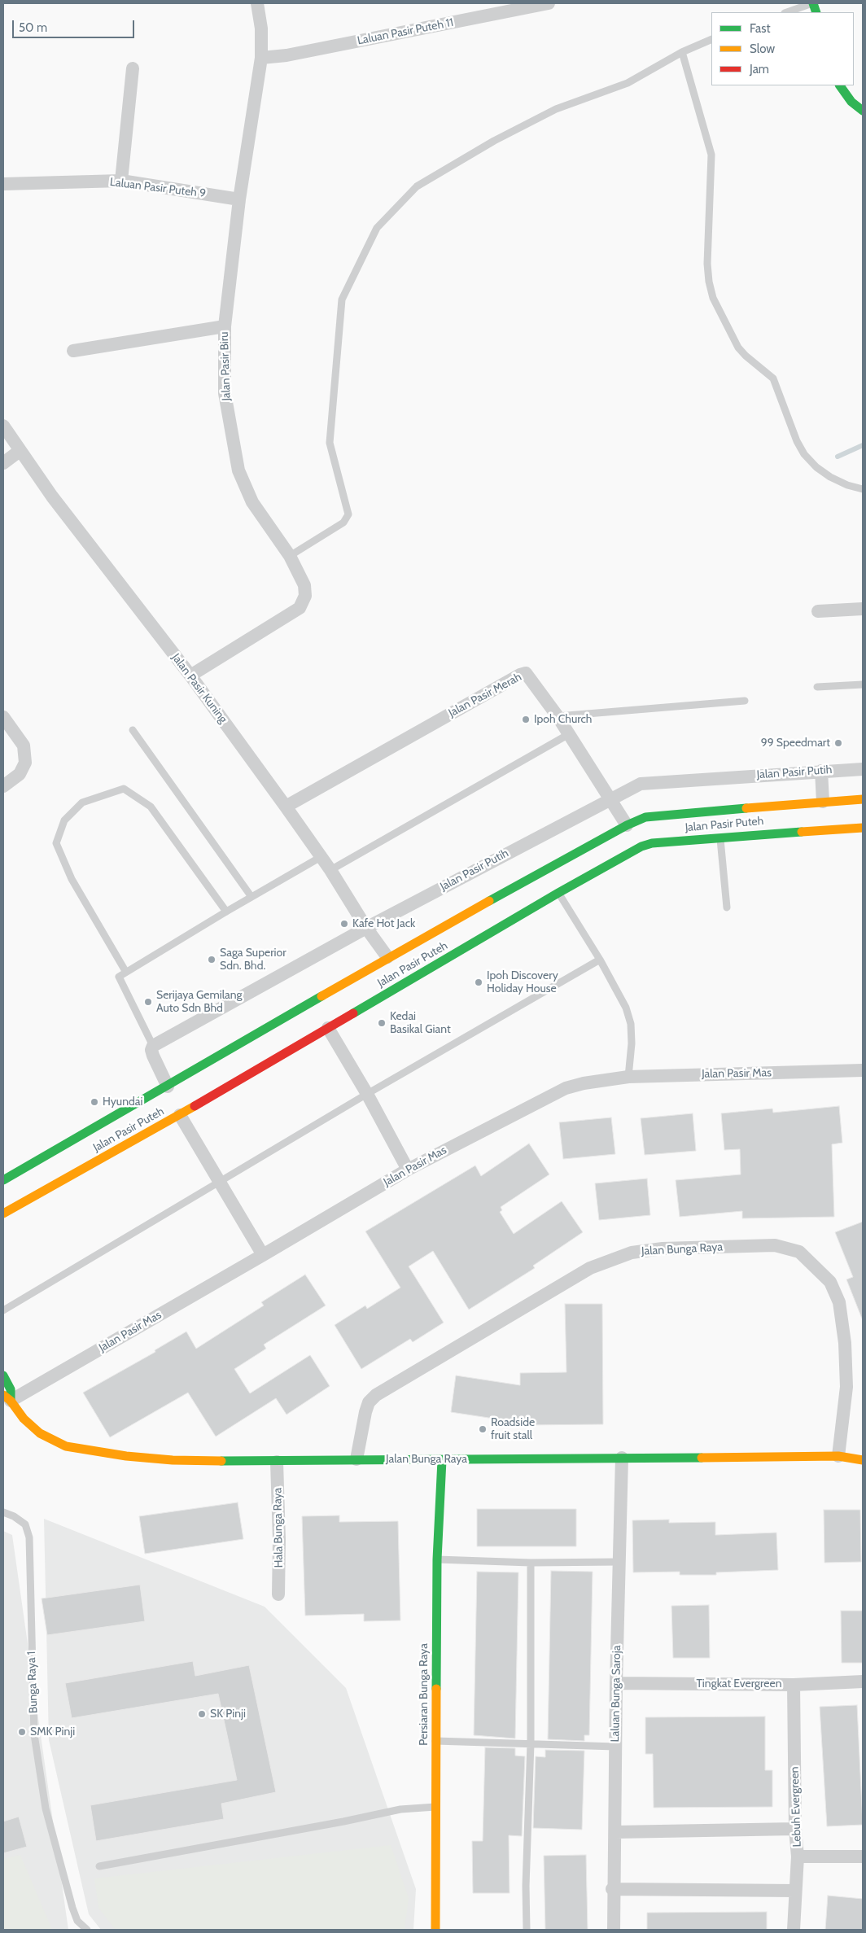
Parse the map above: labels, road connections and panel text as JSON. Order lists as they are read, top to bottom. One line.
{"streets":{"main road":["Jalan Pasir Puteh","Jalan Bunga Raya","Persiaran Bunga Raya"],"street":["Laluan Pasir Puteh 11","Laluan Pasir Puteh 9","Jalan Pasir Biru","Jalan Pasir Kuning","Jalan Pasir Merah","Jalan Pasir Putih","Jalan Pasir Mas","Hala Bunga Raya","Tingkat Evergreen","Laluan Bunga Saroja","Lebuh Evergreen"],"lane":["Bunga Raya 1"]},"crossings":[["Laluan Pasir Puteh 11","Jalan Pasir Biru"],["Laluan Pasir Puteh 9","Jalan Pasir Biru"],["Jalan Pasir Biru","Jalan Pasir Kuning"],["Jalan Pasir Kuning","Jalan Pasir Merah"],["Jalan Pasir Kuning","Jalan Pasir Putih"],["Jalan Pasir Kuning","Jalan Pasir Puteh"],["Jalan Pasir Merah","Jalan Pasir Putih"],["Jalan Pasir Merah","Jalan Pasir Puteh"],["Jalan Pasir Mas","Jalan Bunga Raya"],["Jalan Bunga Raya","Hala Bunga Raya"],["Jalan Bunga Raya","Laluan Bunga Saroja"],["Jalan Bunga Raya","Persiaran Bunga Raya"],["Tingkat Evergreen","Laluan Bunga Saroja"],["Tingkat Evergreen","Lebuh Evergreen"]],"places":["Ipoh Church","99 Speedmart","Kafe Hot Jack","Saga Superior Sdn. Bhd.","Ipoh Discovery Holiday House","Serijaya Gemilang Auto Sdn Bhd","Kedai Basikal Giant","Hyundai","Roadside fruit stall","SK Pinji","SMK Pinji"],"legend":["Fast","Slow","Jam"],"scale_bar":"50 m"}
